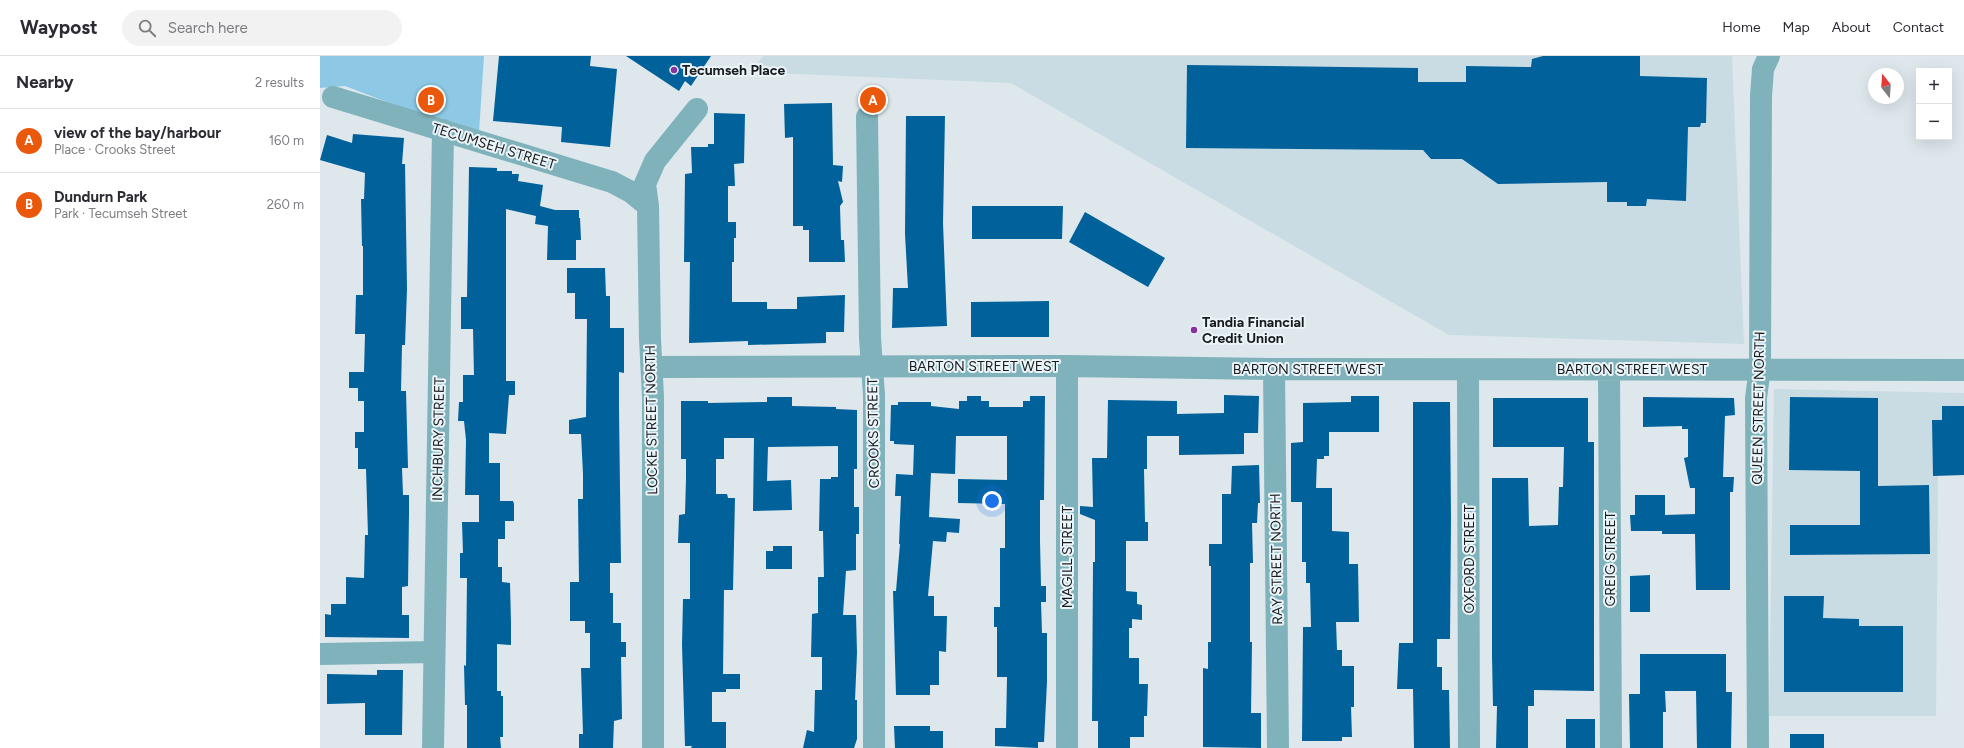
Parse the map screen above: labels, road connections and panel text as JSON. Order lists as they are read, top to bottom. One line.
{"streets":{"street":["TECUMSEH STREET","BARTON STREET WEST","QUEEN STREET NORTH","LOCKE STREET NORTH","CROOKS STREET","INCHBURY STREET","MAGILL STREET","RAY STREET NORTH","OXFORD STREET","GREIG STREET"]},"crossings":[["TECUMSEH STREET","LOCKE STREET NORTH"],["TECUMSEH STREET","INCHBURY STREET"],["BARTON STREET WEST","QUEEN STREET NORTH"],["BARTON STREET WEST","LOCKE STREET NORTH"],["BARTON STREET WEST","CROOKS STREET"],["BARTON STREET WEST","MAGILL STREET"],["BARTON STREET WEST","RAY STREET NORTH"],["BARTON STREET WEST","OXFORD STREET"],["BARTON STREET WEST","GREIG STREET"]],"places":["Tecumseh Place","Tandia Financial Credit Union"],"north":"top","page":{"header":"Waypost","search":"Search here","nav":["Home","Map","About","Contact"],"heading":["Nearby","2 results"],"map_buttons":["+","−"],"pins":["A","B"],"list":[{"mark":"A","name":"view of the bay/harbour","note":"Place · Crooks Street","value":"160 m"},{"mark":"B","name":"Dundurn Park","note":"Park · Tecumseh Street","value":"260 m"}]}}
